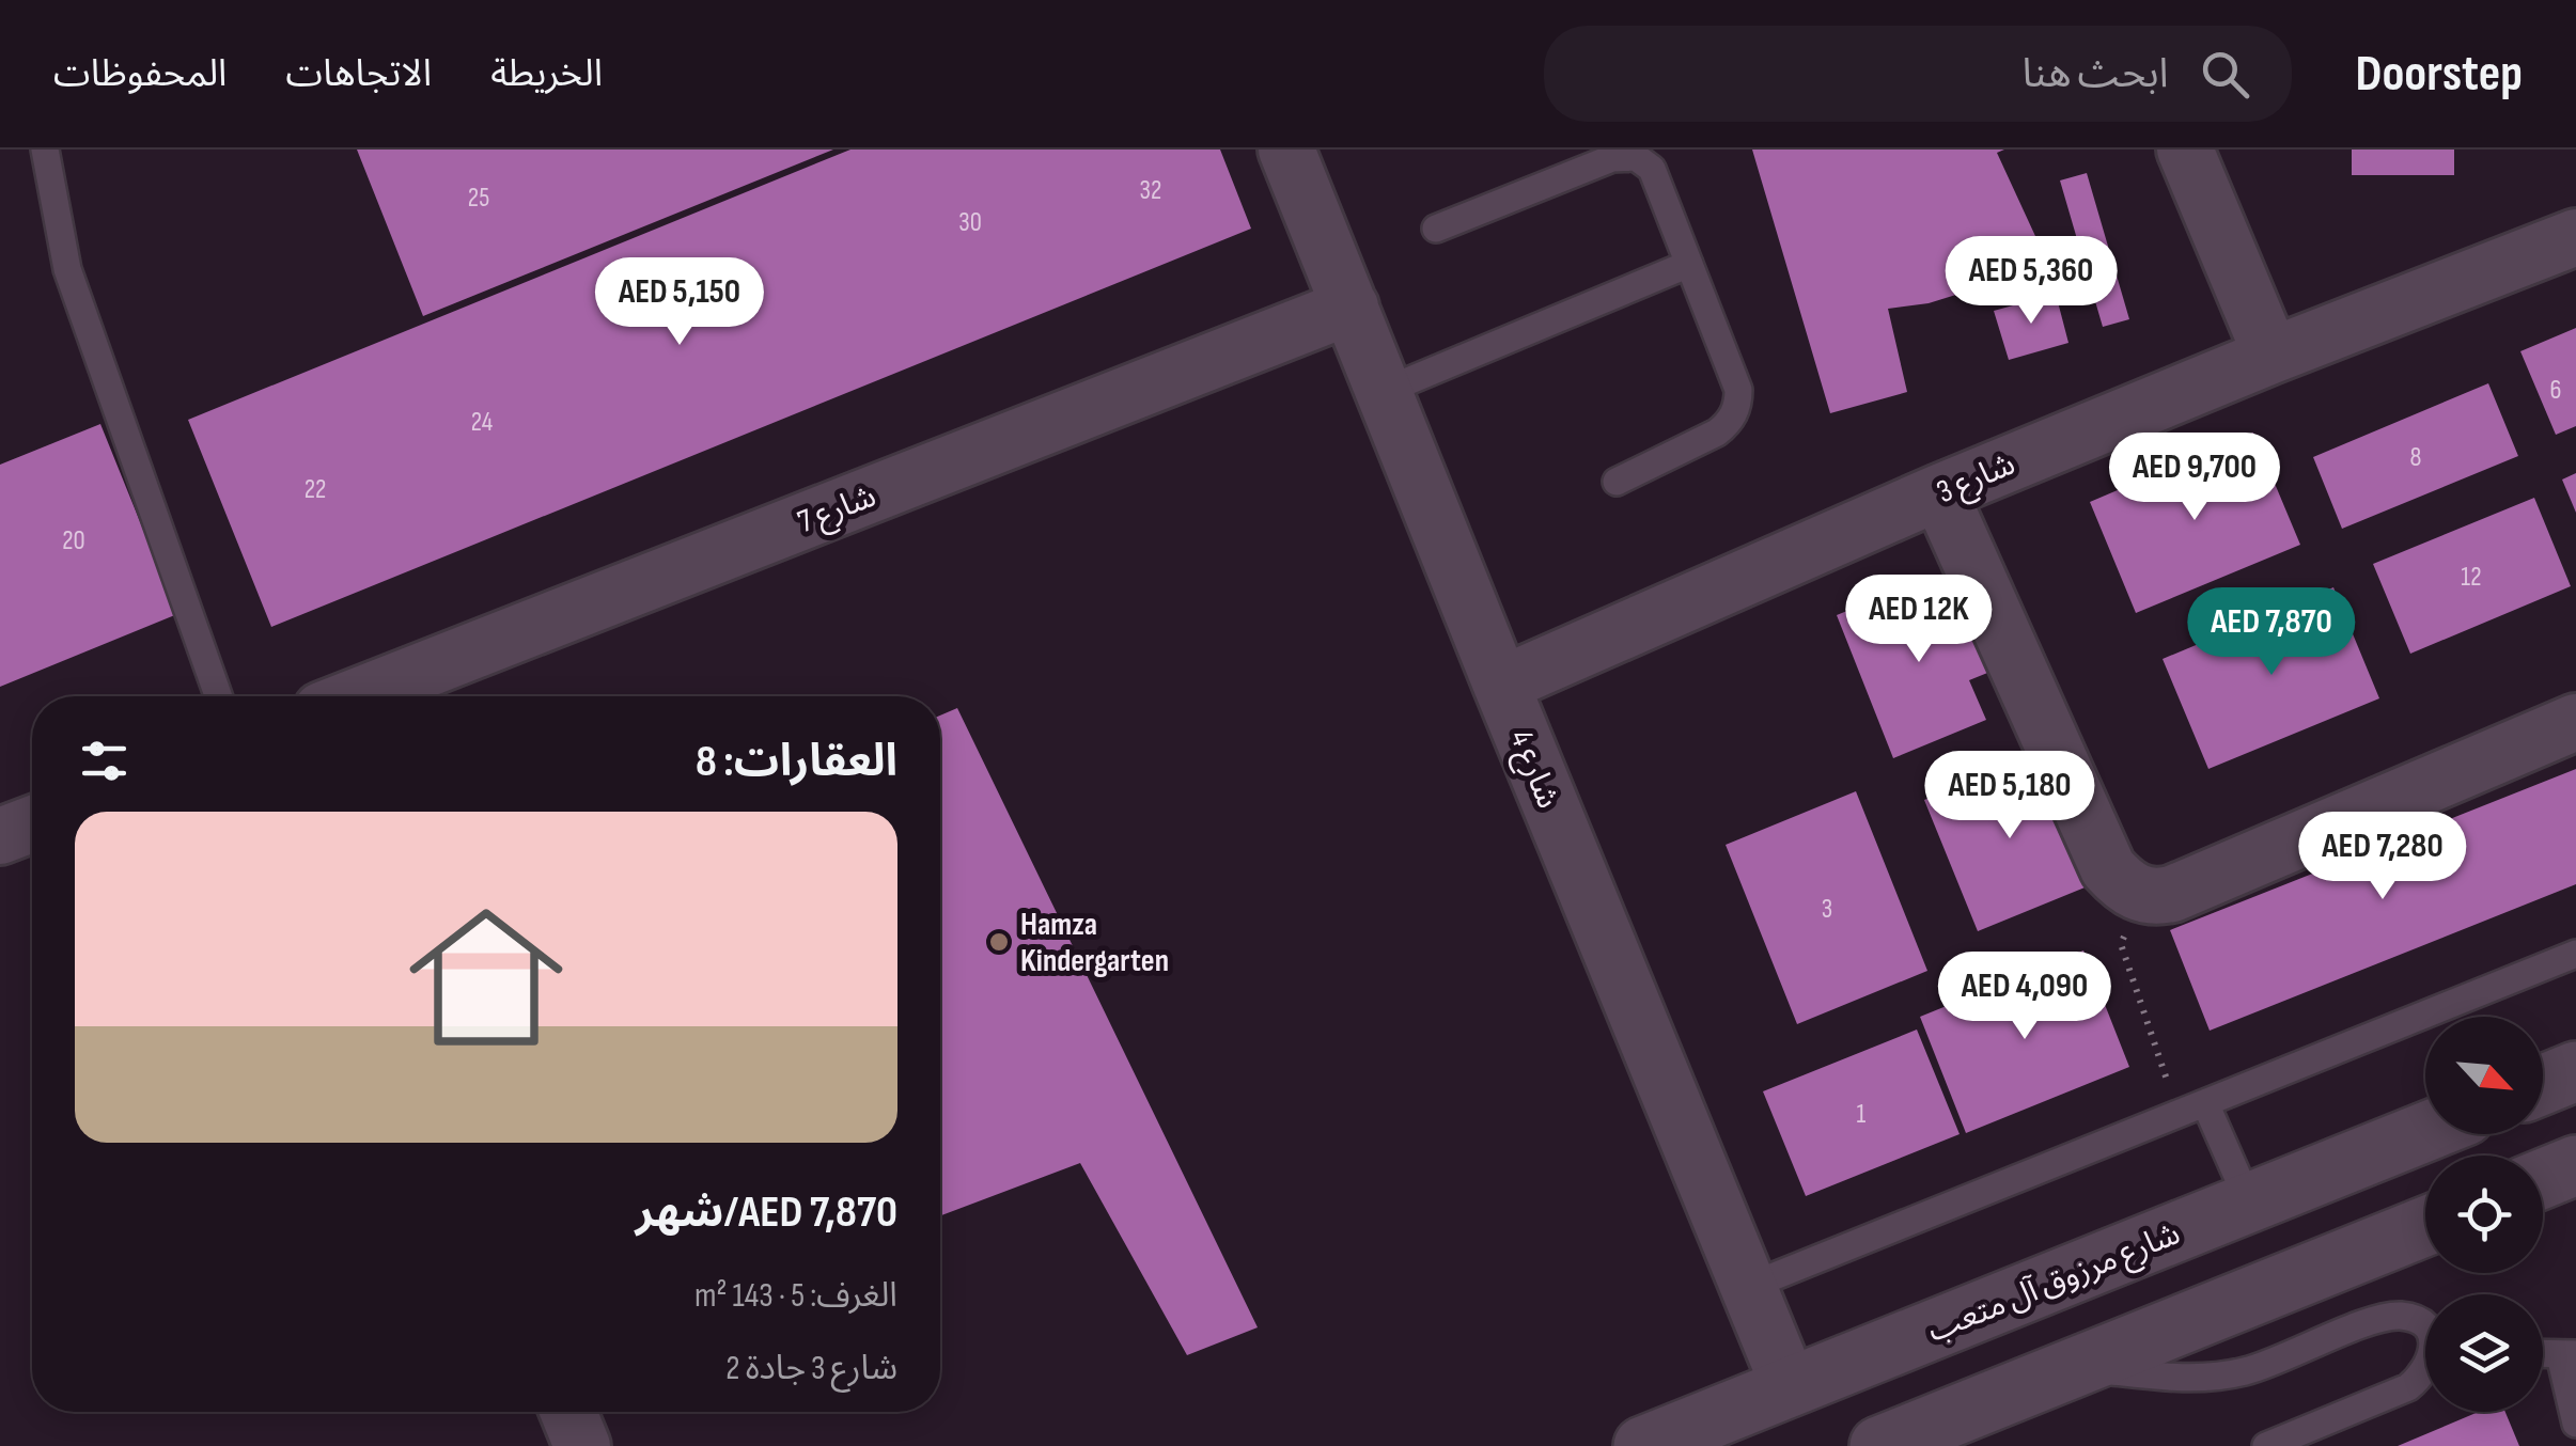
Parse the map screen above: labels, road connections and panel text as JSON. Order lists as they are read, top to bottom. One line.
{"streets":{"main road":["شارع مرزوق آل متعب"],"street":["شارع 3","شارع 7","شارع 4"]},"crossings":[["شارع 3","شارع 4"],["شارع 7","شارع 4"],["شارع 4","شارع مرزوق آل متعب"]],"places":["Hamza Kindergarten"],"house_numbers":["32","25","30","6","24","8","22","20","12","3","1"],"north":"bottom right","page":{"header":"Doorstep","search":"ابحث هنا","nav":["الخريطة","الاتجاهات","المحفوظات"],"price":["AED 5,360","AED 5,150","AED 9,700","AED 12K","AED 7,870","AED 5,180","AED 7,280","AED 4,090"],"heading":"العقارات: 8","list":[{"name":"AED 7,870/شهر","note":"الغرف: 5 · 143 m² · شارع 3 جادة 2"}]}}
